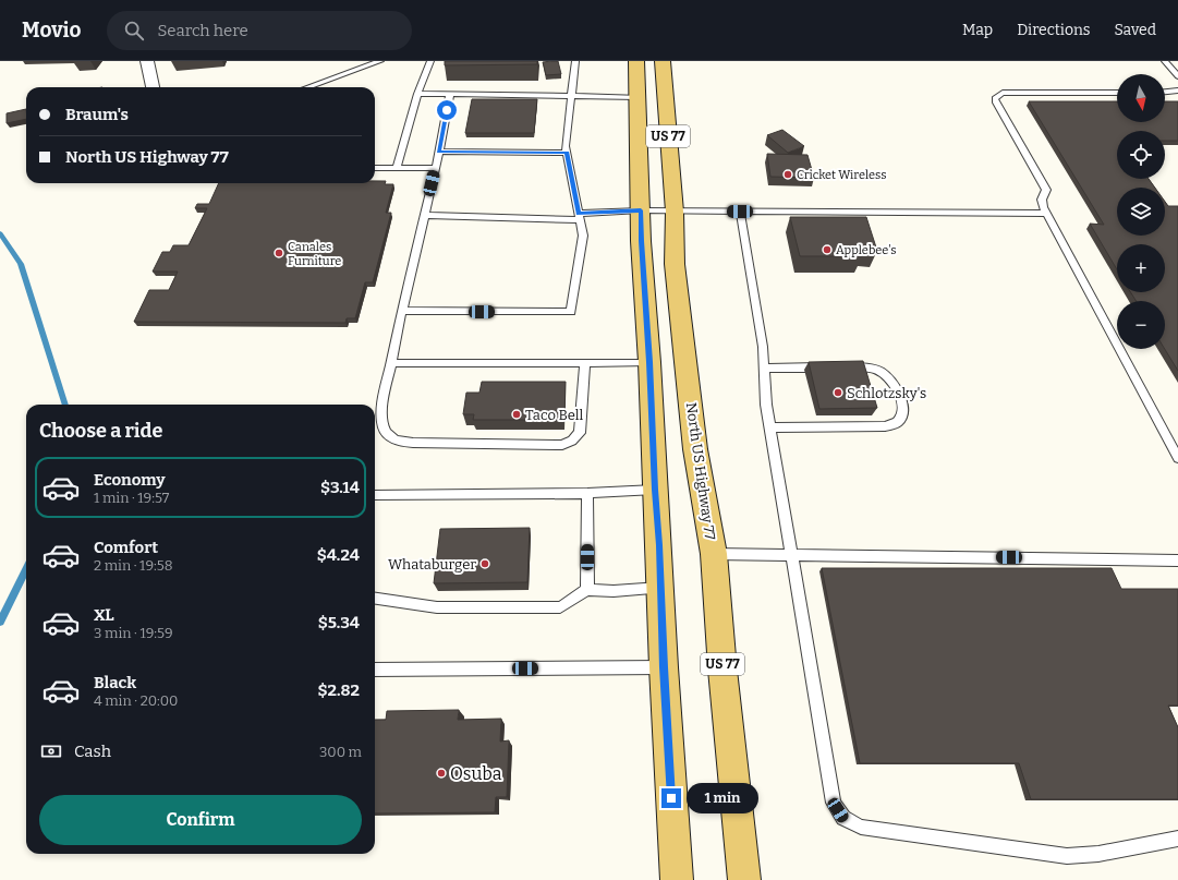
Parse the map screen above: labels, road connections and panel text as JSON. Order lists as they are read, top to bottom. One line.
{"streets":{"main road":["US 77","North US Highway 77"]},"places":["Cricket Wireless","Applebee's","Canales Furniture","Schlotzsky's","Taco Bell","Whataburger","Osuba"],"north":"bottom","page":{"header":"Movio","search":"Search here","nav":["Map","Directions","Saved"],"map_buttons":["+","−"],"banner":["Braum's","North US Highway 77"],"heading":"Choose a ride","list":[{"name":"Economy","note":"1 min · 19:57","value":"$3.14"},{"name":"Comfort","note":"2 min · 19:58","value":"$4.24"},{"name":"XL","note":"3 min · 19:59","value":"$5.34"},{"name":"Black","note":"4 min · 20:00","value":"$2.82"}],"pay":["Cash","300 m"],"bubble":"1 min","buttons":"Confirm"}}
